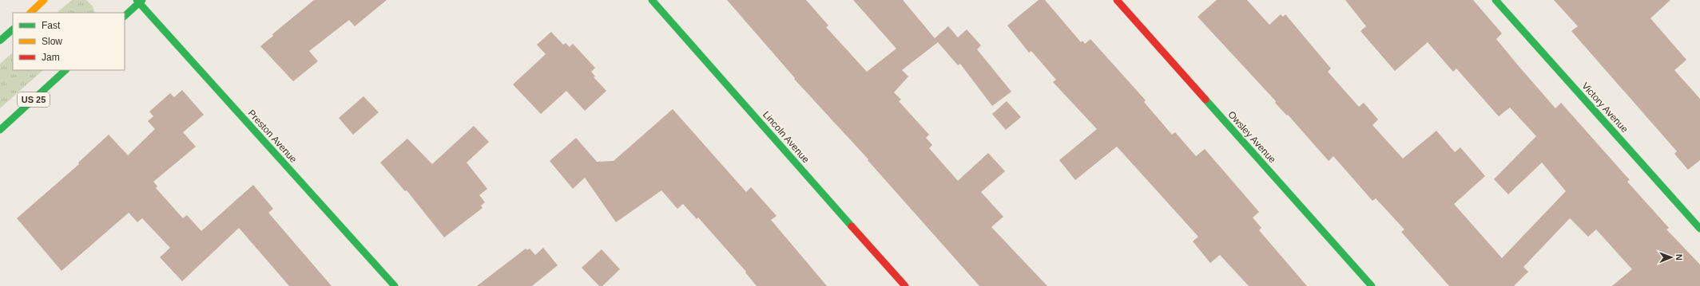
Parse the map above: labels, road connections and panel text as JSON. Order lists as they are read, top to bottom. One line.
{"streets":{"street":["US 25","Victory Avenue","Preston Avenue","Lincoln Avenue","Owsley Avenue"]},"legend":["Fast","Slow","Jam"],"north":"right"}
